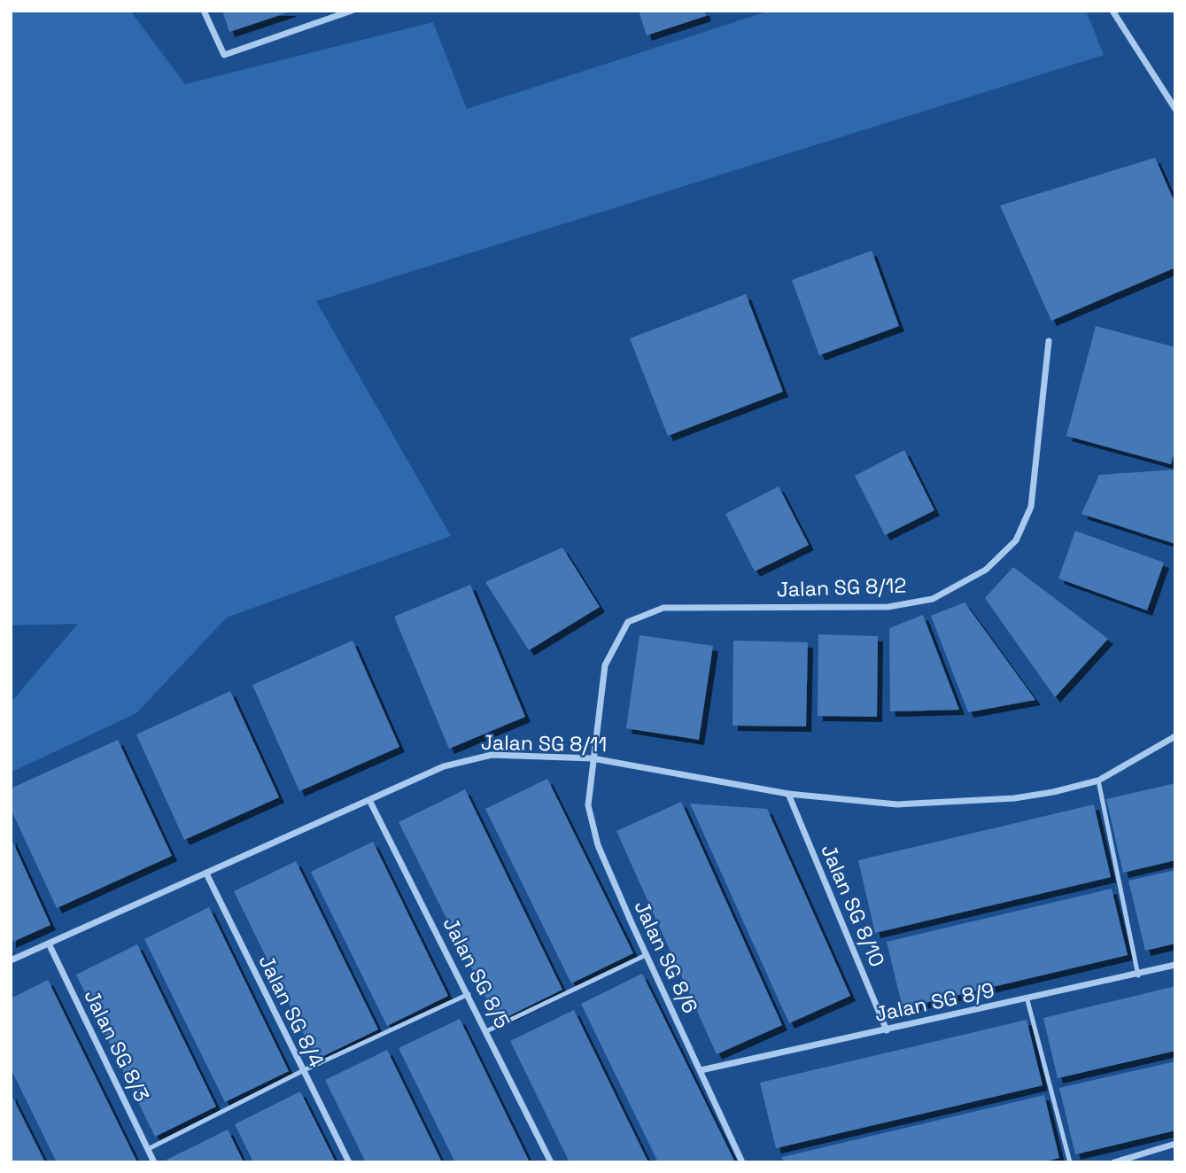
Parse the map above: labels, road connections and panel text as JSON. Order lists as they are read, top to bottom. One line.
{"streets":{"street":["Jalan SG 8/12","Jalan SG 8/11","Jalan SG 8/10","Jalan SG 8/6","Jalan SG 8/5","Jalan SG 8/9","Jalan SG 8/4","Jalan SG 8/3"]},"crossings":[["Jalan SG 8/12","Jalan SG 8/11"],["Jalan SG 8/12","Jalan SG 8/6"],["Jalan SG 8/11","Jalan SG 8/10"],["Jalan SG 8/11","Jalan SG 8/6"],["Jalan SG 8/11","Jalan SG 8/5"],["Jalan SG 8/11","Jalan SG 8/4"],["Jalan SG 8/11","Jalan SG 8/3"],["Jalan SG 8/10","Jalan SG 8/9"],["Jalan SG 8/6","Jalan SG 8/9"]]}
